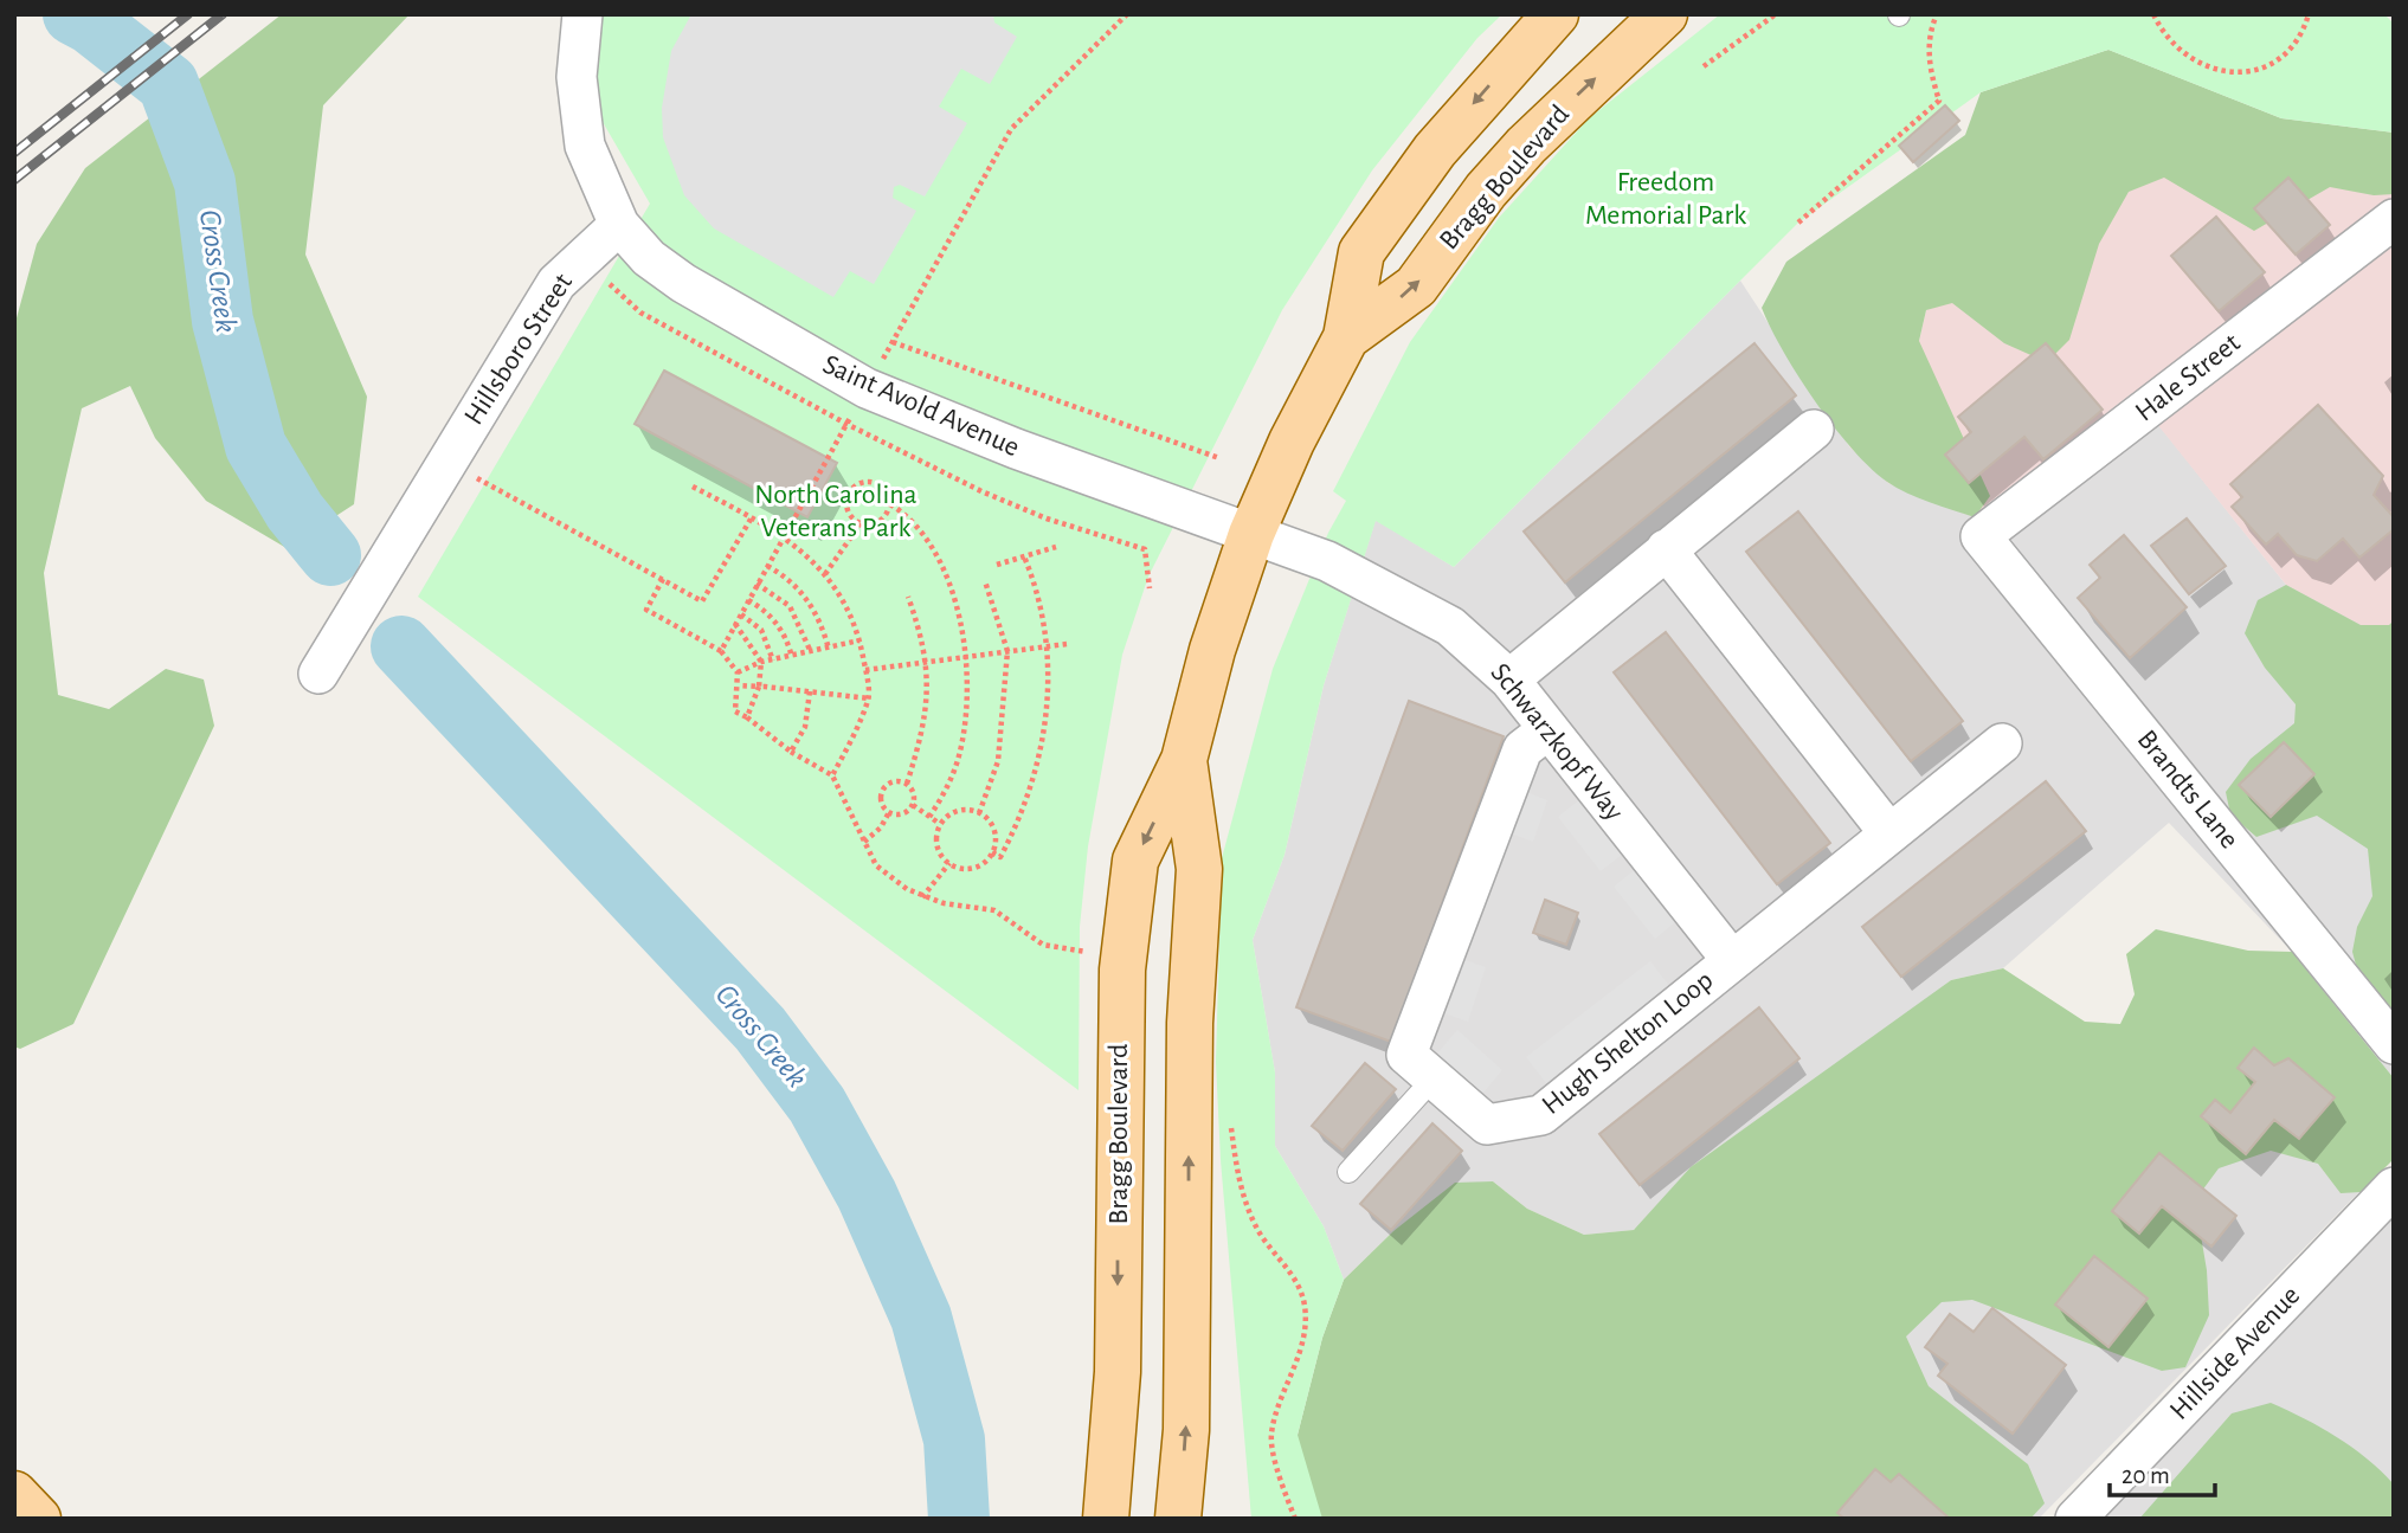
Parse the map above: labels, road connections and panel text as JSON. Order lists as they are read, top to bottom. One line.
{"streets":{"main road":["Bragg Boulevard"],"street":["Hillsboro Street","Hale Street","Saint Avold Avenue","Schwarzkopf Way","Brandts Lane","Hugh Shelton Loop","Hillside Avenue"]},"crossings":[["Bragg Boulevard","Saint Avold Avenue"],["Bragg Boulevard","Schwarzkopf Way"],["Hillsboro Street","Saint Avold Avenue"],["Hale Street","Brandts Lane"],["Saint Avold Avenue","Schwarzkopf Way"],["Schwarzkopf Way","Hugh Shelton Loop"]],"water":["Cross Creek"],"parks":["Freedom Memorial Park","North Carolina Veterans Park"],"scale_bar":"20 m"}
